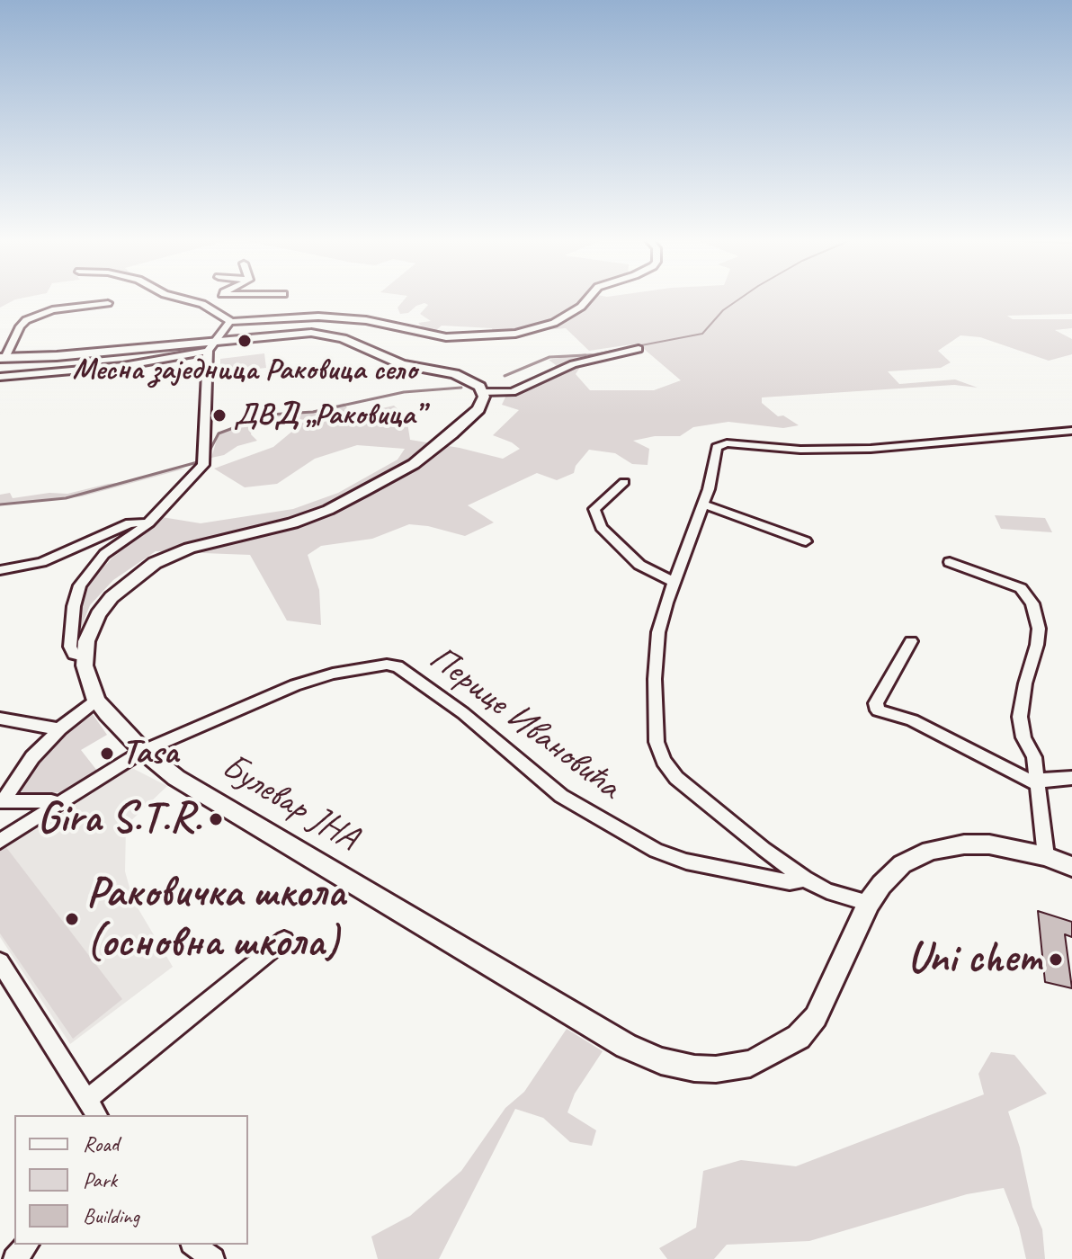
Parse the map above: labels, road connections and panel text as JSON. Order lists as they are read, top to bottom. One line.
{"streets":{"main road":["Булевар ЈНА"],"street":["Перице Ивановића"]},"crossings":[["Перице Ивановића","Булевар ЈНА"]],"places":["Месна заједница Раковица село","ДВД „Раковица”","Tasa","Gira S.T.R.","Раковичка школа (основна школа)","Uni chem"],"legend":["Road","Park","Building"]}
